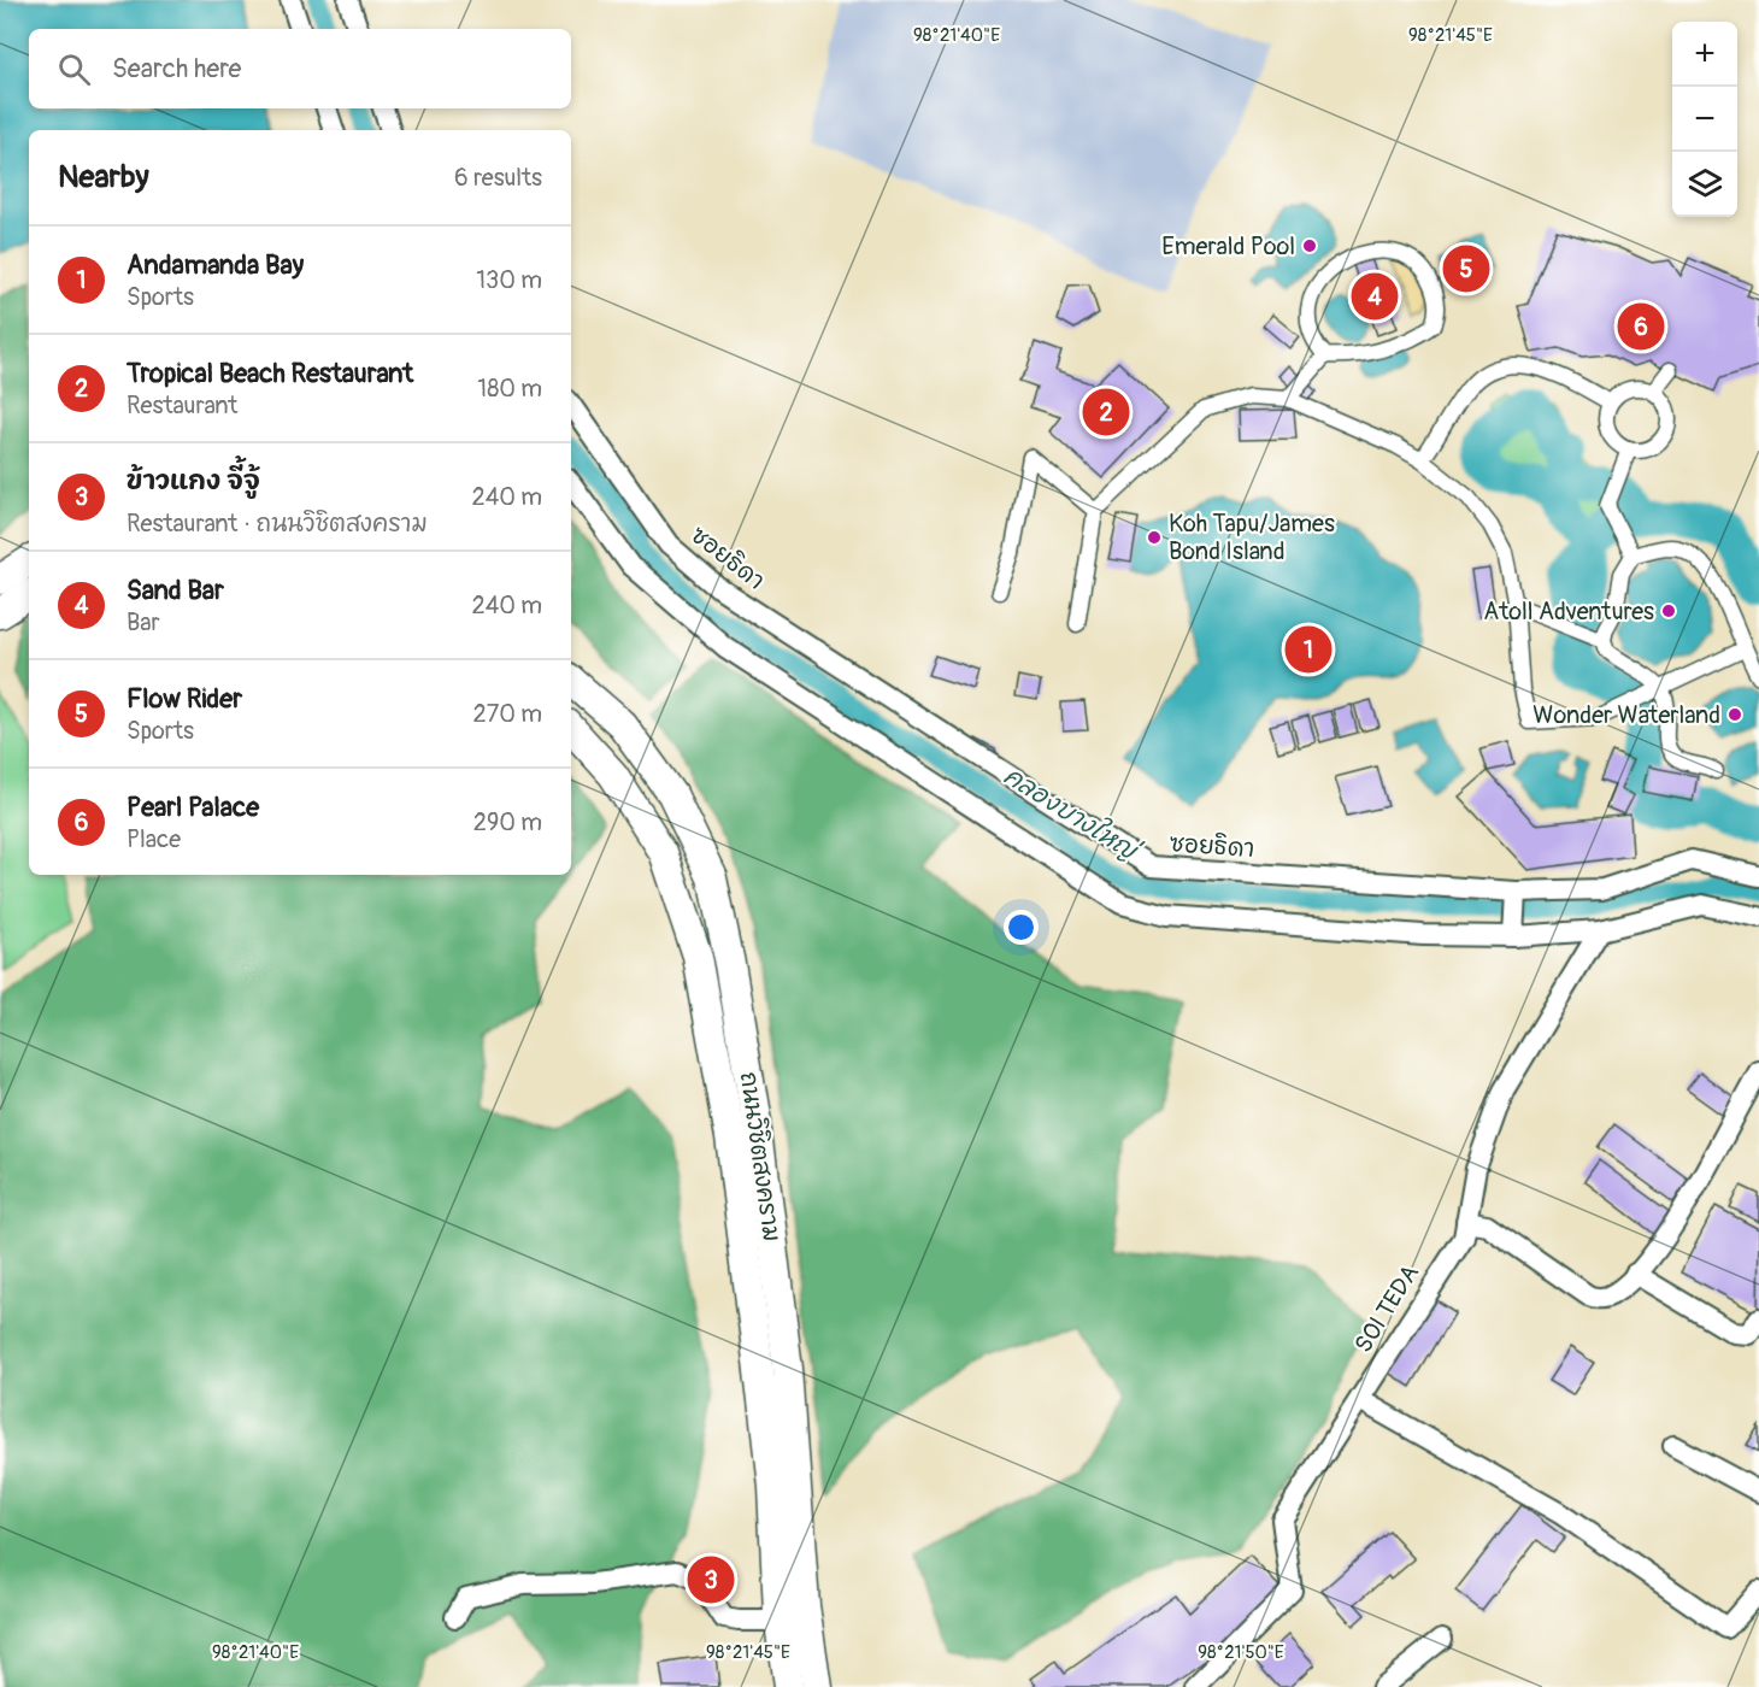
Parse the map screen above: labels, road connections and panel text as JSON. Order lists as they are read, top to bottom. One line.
{"streets":{"main road":["ถนนวิชิตสงคราม"],"street":["ซอยธิดา","SOI TEDA"]},"water":["คลองบางใหญ่"],"places":["Emerald Pool","Koh Tapu/James Bond Island","Atoll Adventures","Wonder Waterland"],"page":{"map_buttons":["+","−"],"search":"Search here","heading":["Nearby","6 results"],"list":[{"mark":"1","name":"Andamanda Bay","note":"Sports","value":"130 m"},{"mark":"2","name":"Tropical Beach Restaurant","note":"Restaurant","value":"180 m"},{"mark":"3","name":"ข้าวแกง จี้จู้","note":"Restaurant · ถนนวิชิตสงคราม","value":"240 m"},{"mark":"4","name":"Sand Bar","note":"Bar","value":"240 m"},{"mark":"5","name":"Flow Rider","note":"Sports","value":"270 m"},{"mark":"6","name":"Pearl Palace","note":"Place","value":"290 m"}],"pins":["5","4","6","2","1","3"]},"coordinates":["98°21'40\"E","98°21'45\"E","98°21'50\"E"]}
